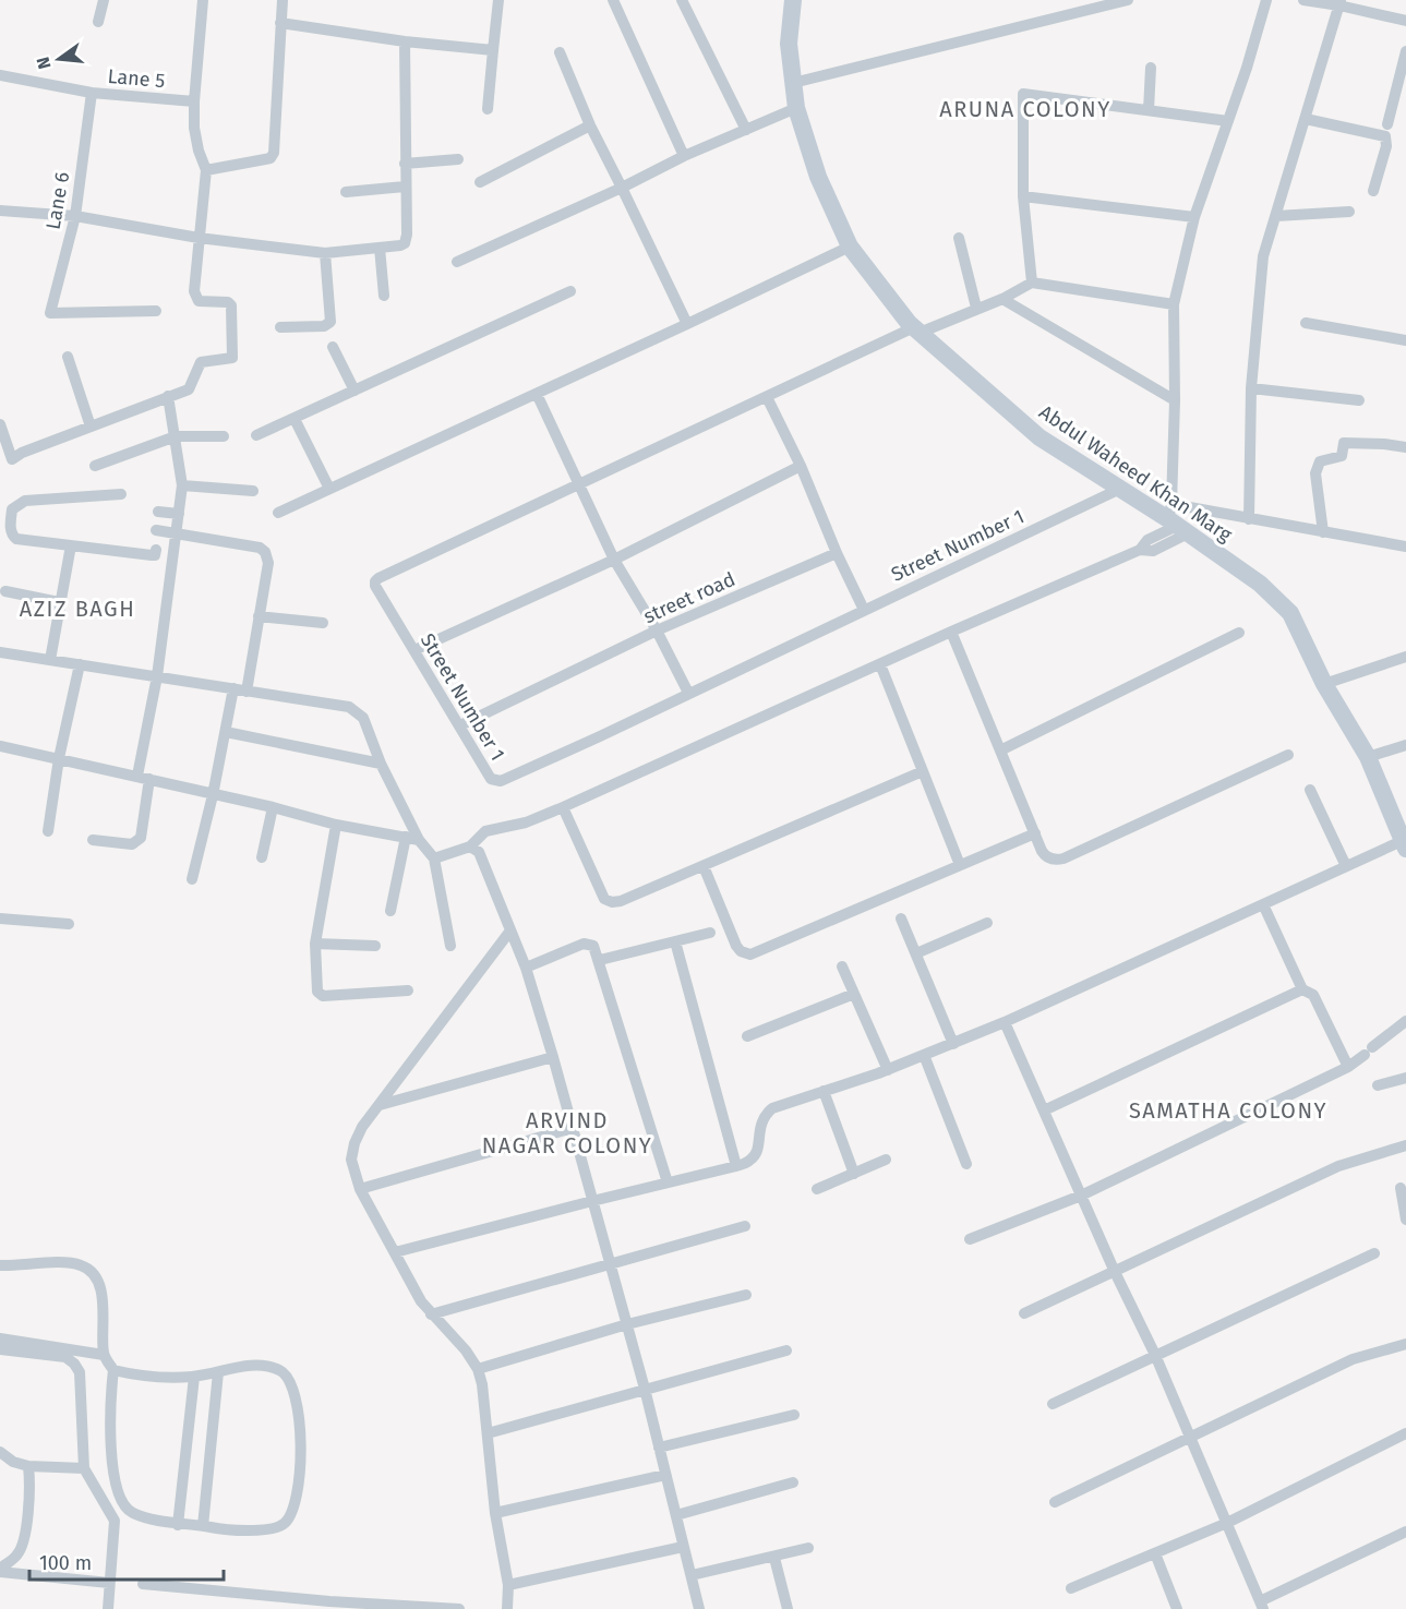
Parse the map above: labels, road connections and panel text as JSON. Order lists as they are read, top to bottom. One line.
{"streets":{"street":["Lane 5","Lane 6","Abdul Waheed Khan Marg","Street Number 1","street road"]},"crossings":[["Lane 5","Lane 6"],["Abdul Waheed Khan Marg","Street Number 1"],["Street Number 1","street road"]],"districts":["ARUNA COLONY","AZIZ BAGH","SAMATHA COLONY","ARVIND NAGAR COLONY"],"scale_bar":"100 m","north":"left"}
